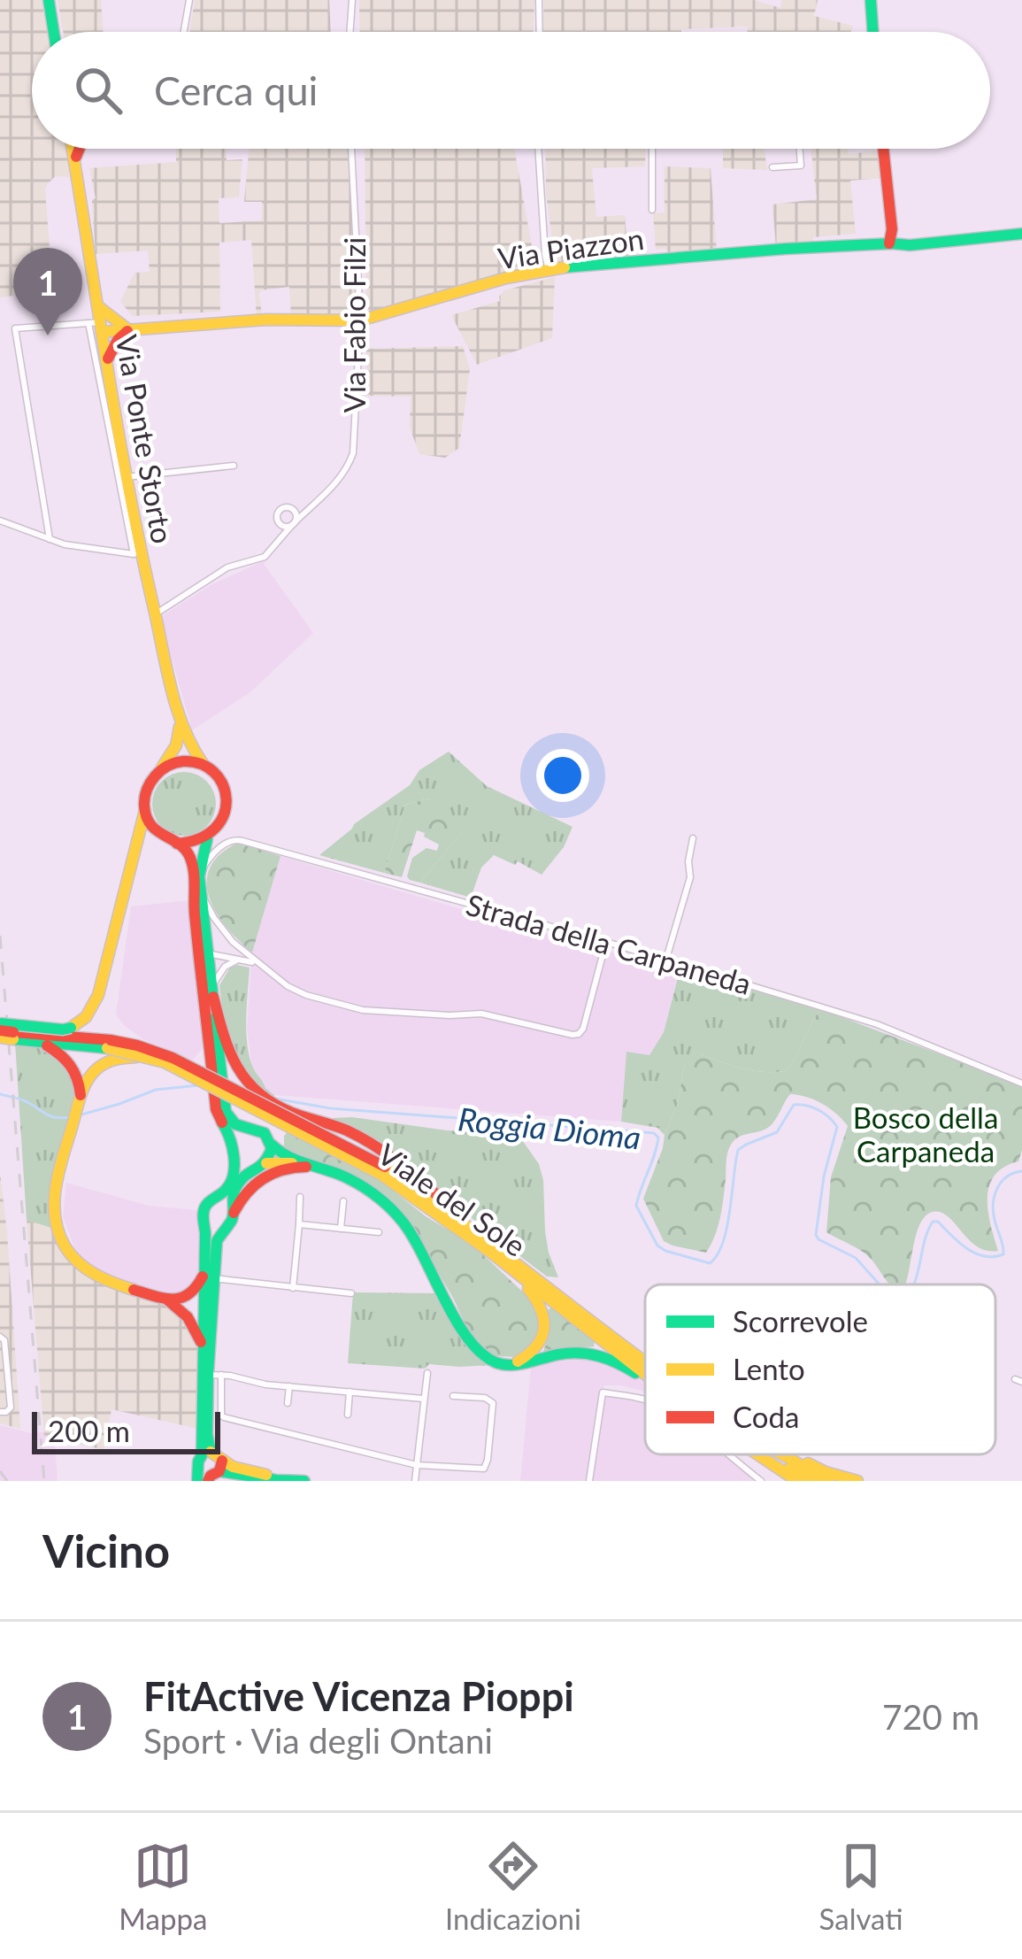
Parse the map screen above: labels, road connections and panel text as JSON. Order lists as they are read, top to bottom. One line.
{"streets":{"main road":["Via Piazzon","Via Ponte Storto","Viale del Sole"],"street":["Via Fabio Filzi","Strada della Carpaneda"]},"crossings":[["Via Piazzon","Via Fabio Filzi"],["Via Piazzon","Via Ponte Storto"]],"water":["Roggia Dioma"],"parks":["Bosco della Carpaneda"],"legend":["Scorrevole","Lento","Coda"],"scale_bar":"200 m","page":{"search":"Cerca qui","pins":"1","scale":"200 m","heading":"Vicino","list":[{"mark":"1","name":"FitActive Vicenza Pioppi","note":"Sport · Via degli Ontani","value":"720 m"}],"nav":["Mappa","Indicazioni","Salvati"]}}
